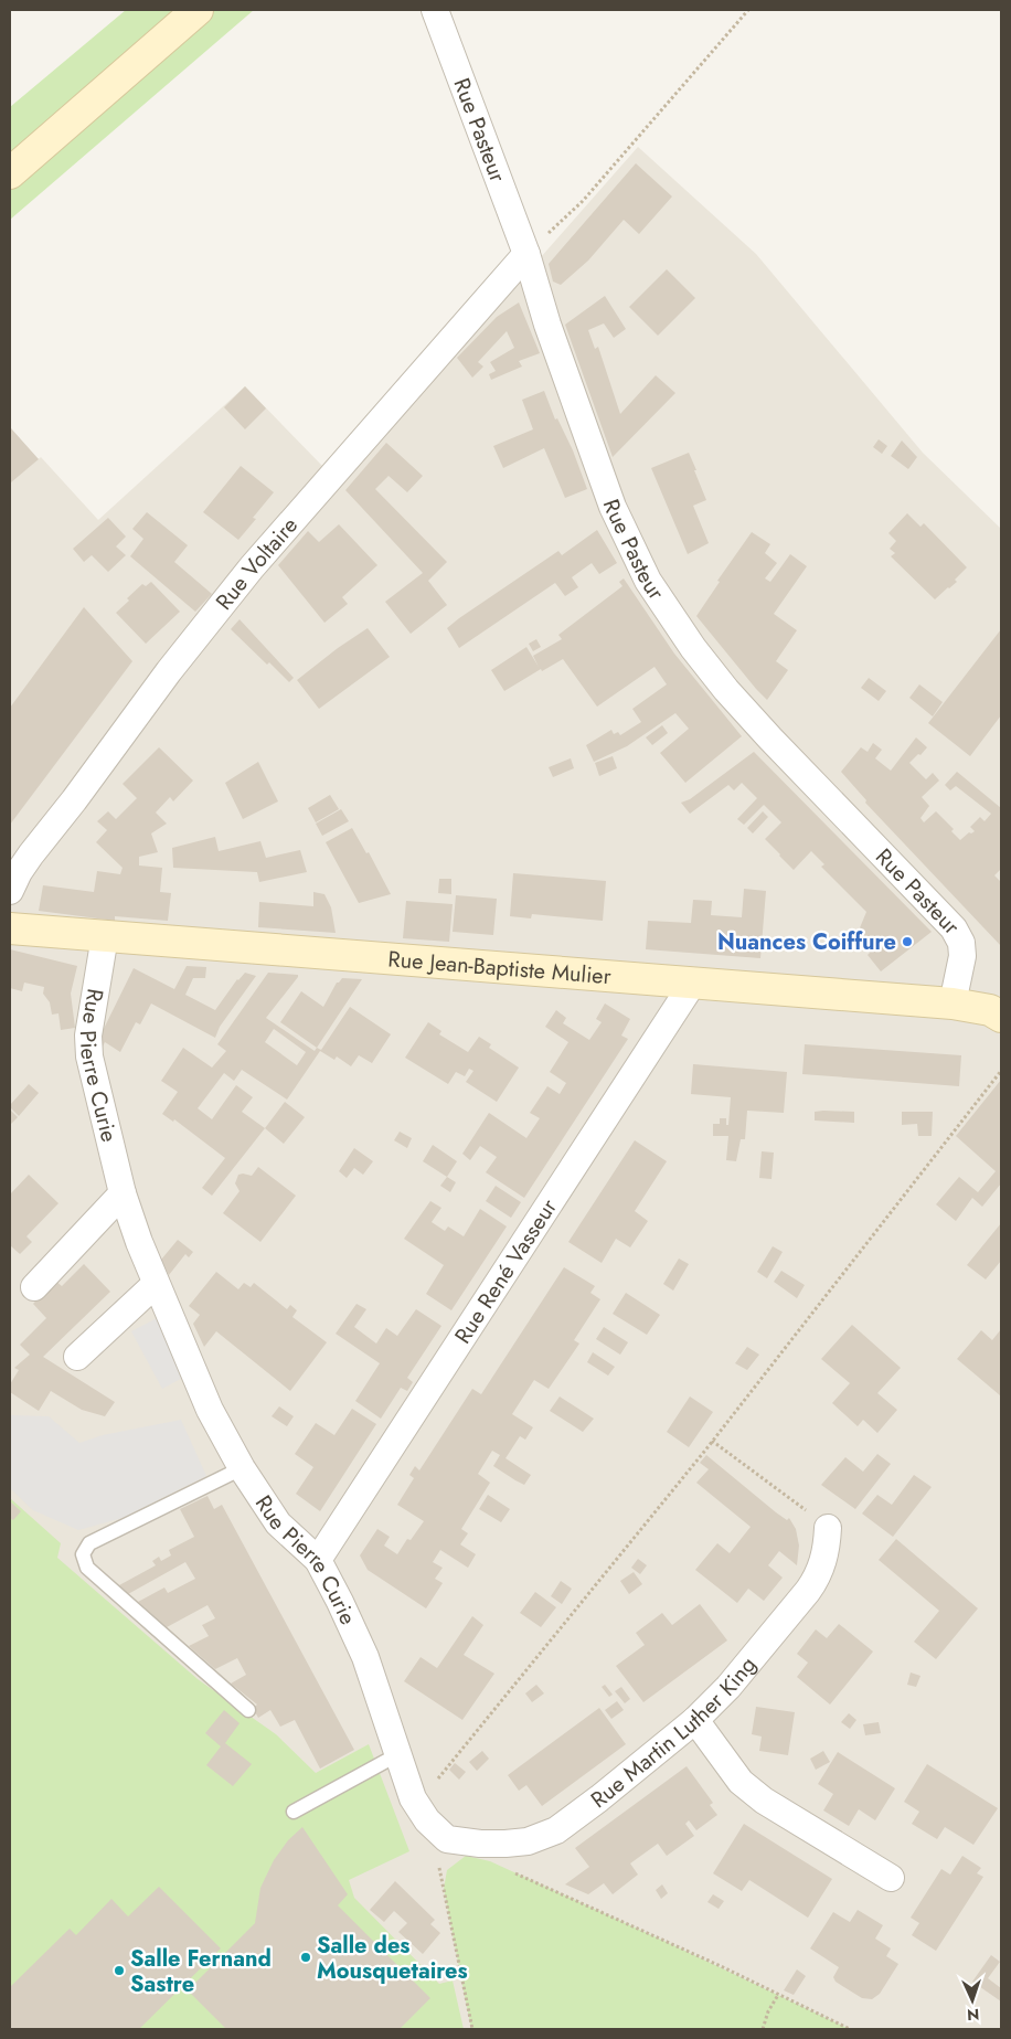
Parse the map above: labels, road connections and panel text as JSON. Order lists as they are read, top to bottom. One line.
{"streets":{"main road":["Rue Jean-Baptiste Mulier"],"street":["Rue Pasteur","Rue Voltaire","Rue Pierre Curie","Rue René Vasseur","Rue Martin Luther King"]},"crossings":[["Rue Pasteur","Rue Voltaire"],["Rue Pasteur","Rue Jean-Baptiste Mulier"],["Rue Jean-Baptiste Mulier","Rue Pierre Curie"],["Rue Jean-Baptiste Mulier","Rue René Vasseur"],["Rue Pierre Curie","Rue René Vasseur"],["Rue Pierre Curie","Rue Martin Luther King"]],"places":["Nuances Coiffure","Salle des Mousquetaires","Salle Fernand Sastre"],"north":"bottom"}
